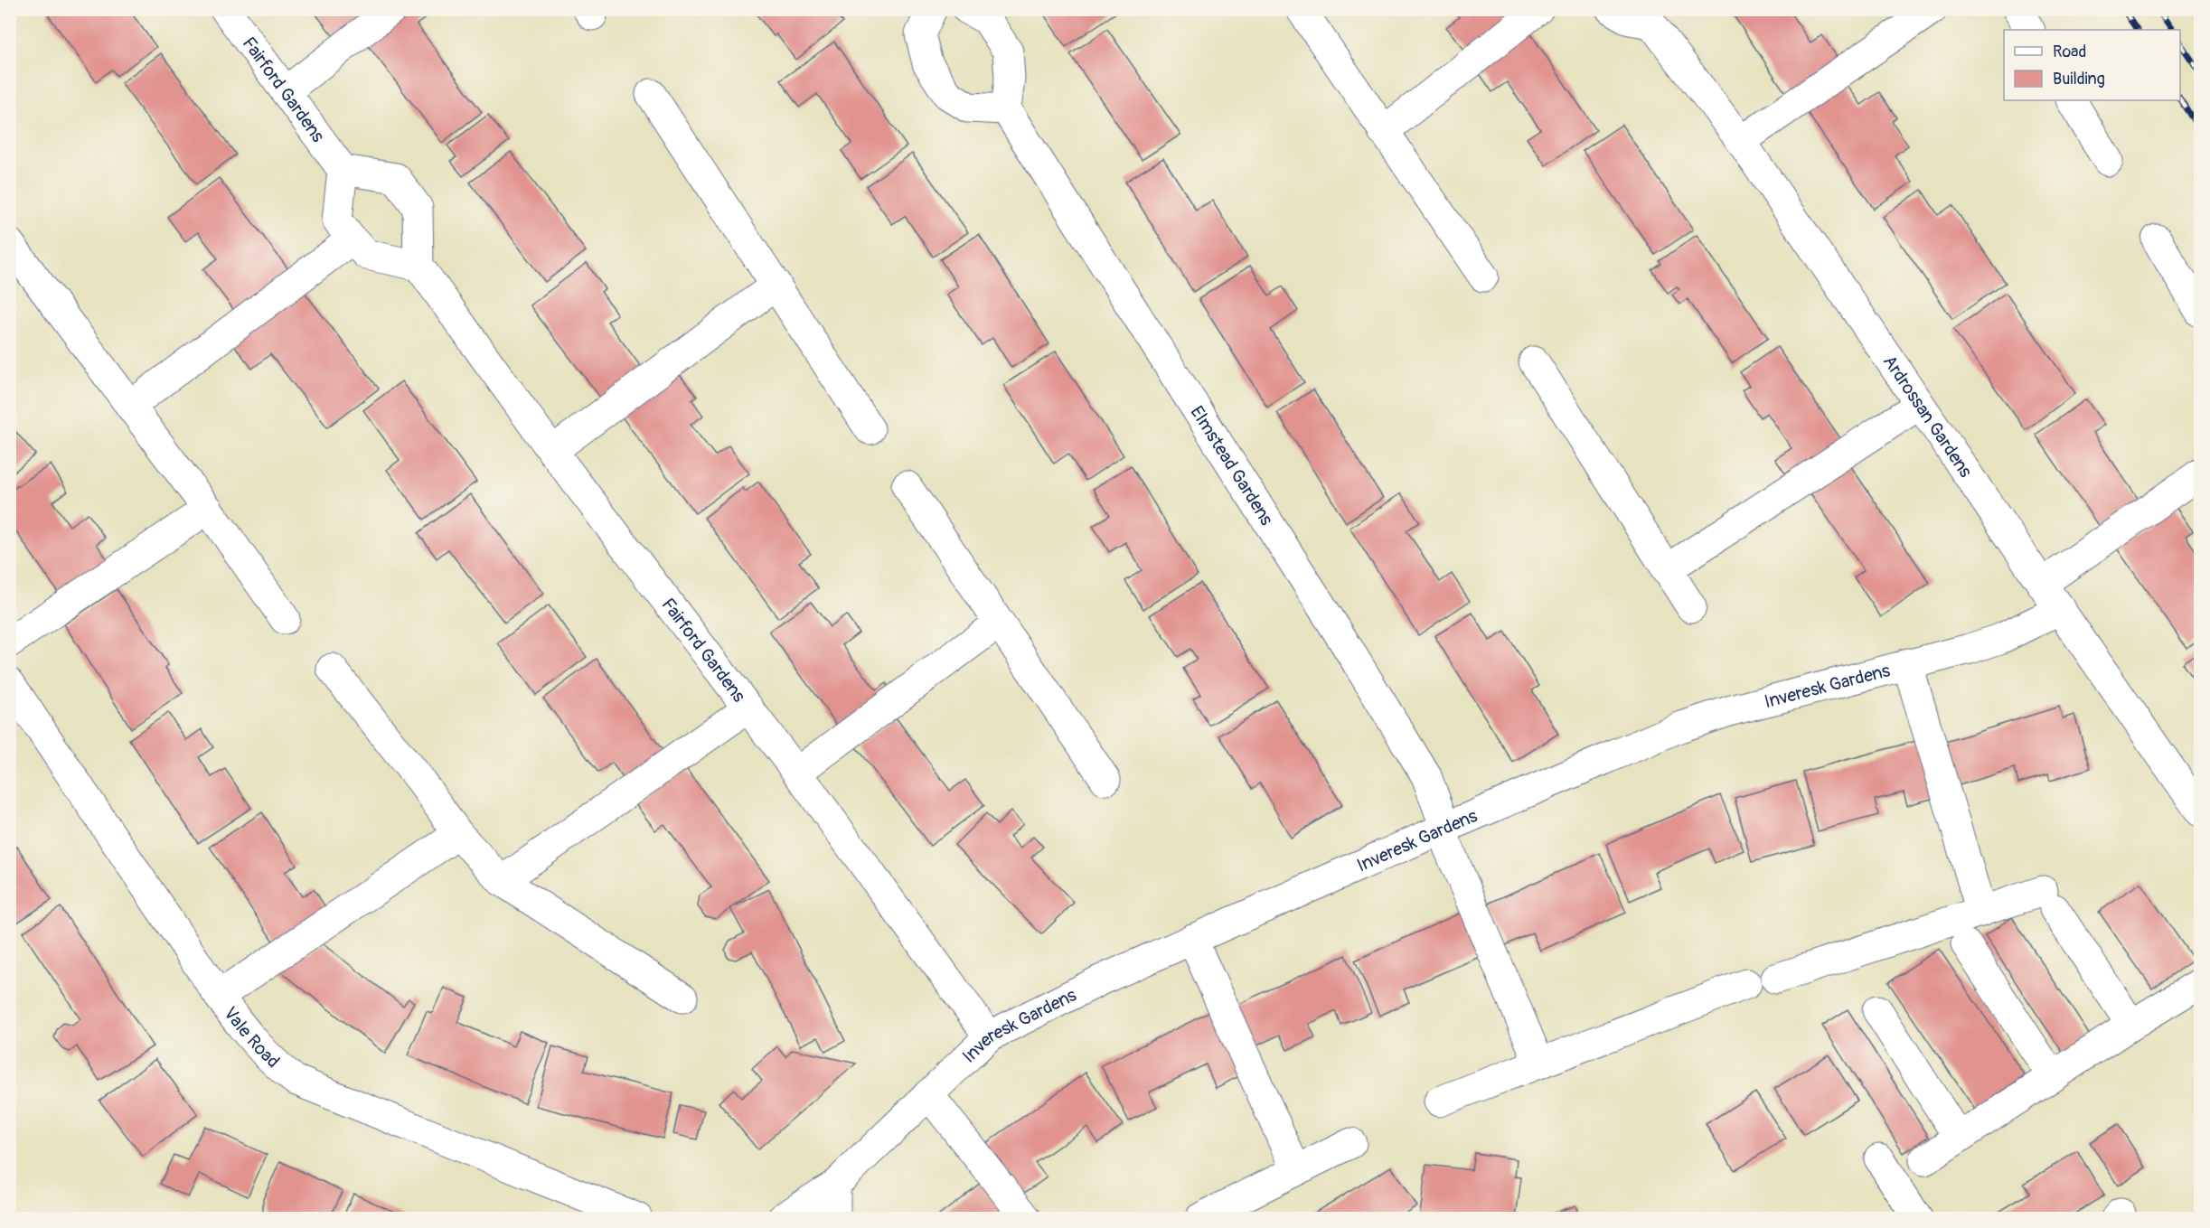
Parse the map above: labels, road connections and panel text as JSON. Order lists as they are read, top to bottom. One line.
{"streets":{"street":["Fairford Gardens","Ardrossan Gardens","Elmstead Gardens","Inveresk Gardens","Vale Road"]},"crossings":[["Fairford Gardens","Inveresk Gardens"],["Ardrossan Gardens","Inveresk Gardens"],["Elmstead Gardens","Inveresk Gardens"]],"legend":["Road","Building"]}
